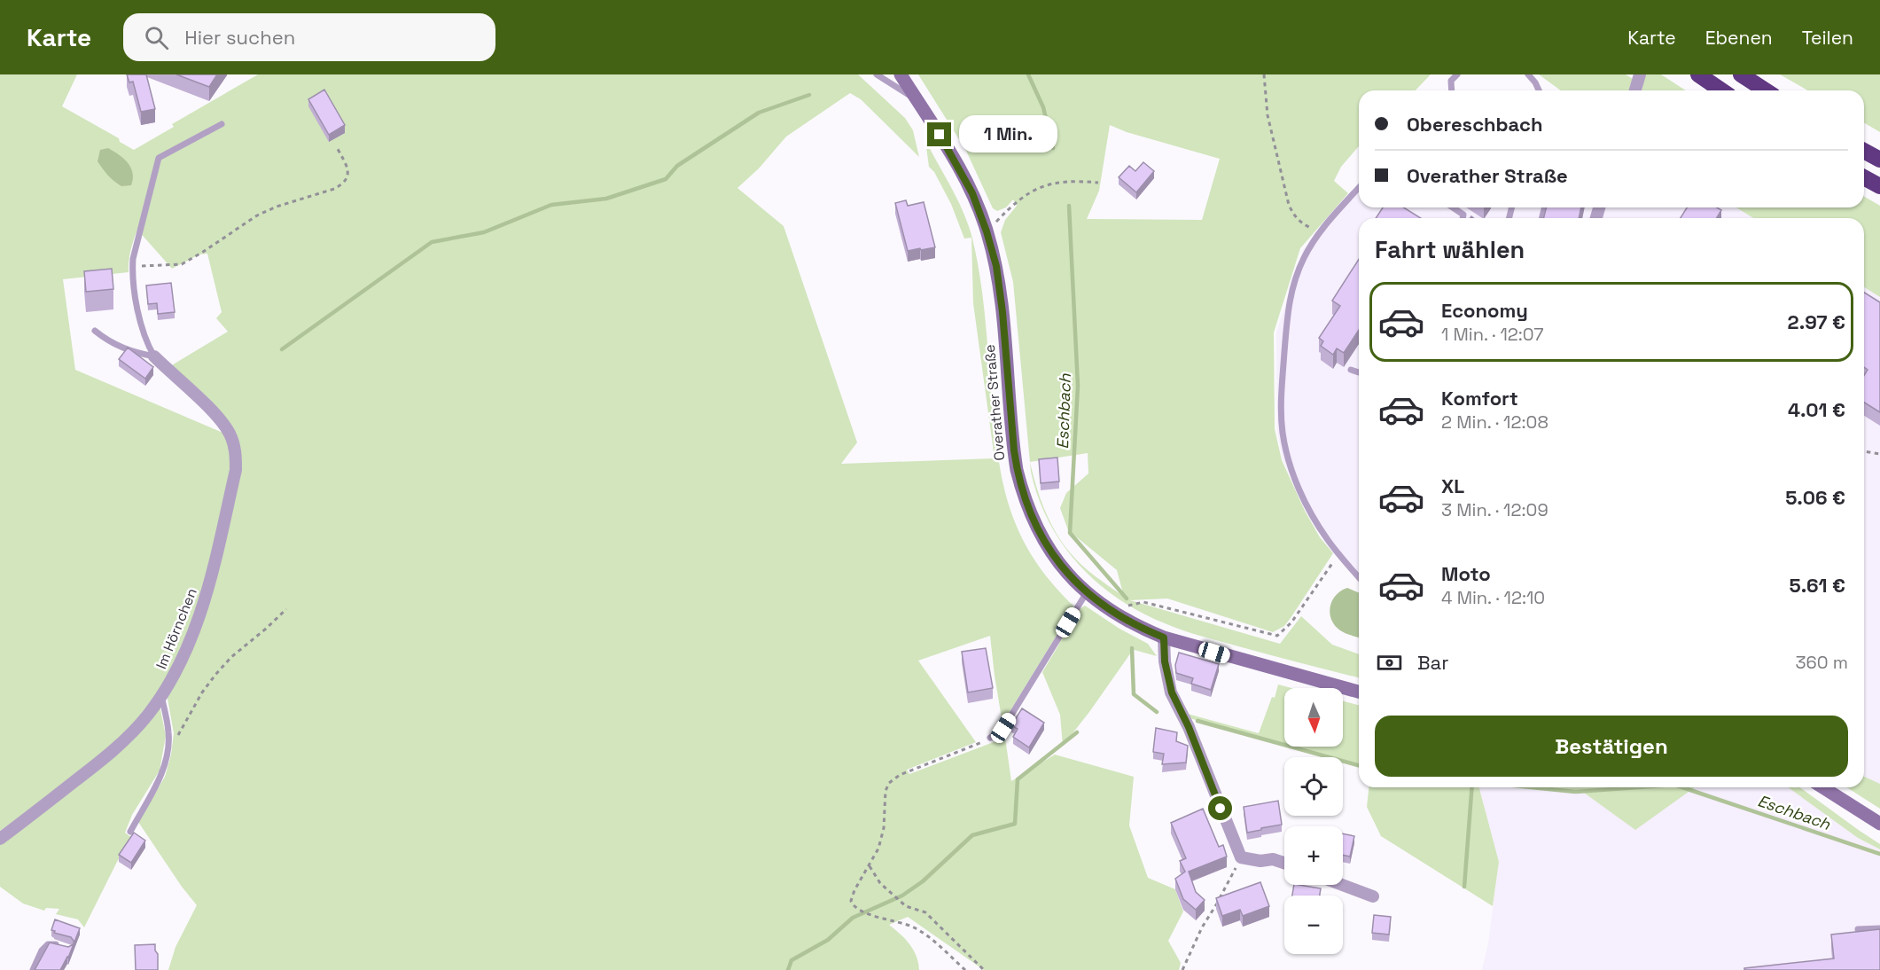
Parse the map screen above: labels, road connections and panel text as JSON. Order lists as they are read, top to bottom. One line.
{"streets":{"main road":["Overather Straße"],"street":["Im Hörnchen"]},"water":["Eschbach"],"north":"bottom","page":{"header":"Karte","search":"Hier suchen","nav":["Karte","Ebenen","Teilen"],"banner":["Obereschbach","Overather Straße"],"bubble":"1 Min.","heading":"Fahrt wählen","list":[{"name":"Economy","note":"1 Min. · 12:07","value":"2.97 €"},{"name":"Komfort","note":"2 Min. · 12:08","value":"4.01 €"},{"name":"XL","note":"3 Min. · 12:09","value":"5.06 €"},{"name":"Moto","note":"4 Min. · 12:10","value":"5.61 €"}],"pay":["Bar","360 m"],"map_buttons":["+","−"],"buttons":"Bestätigen"}}
